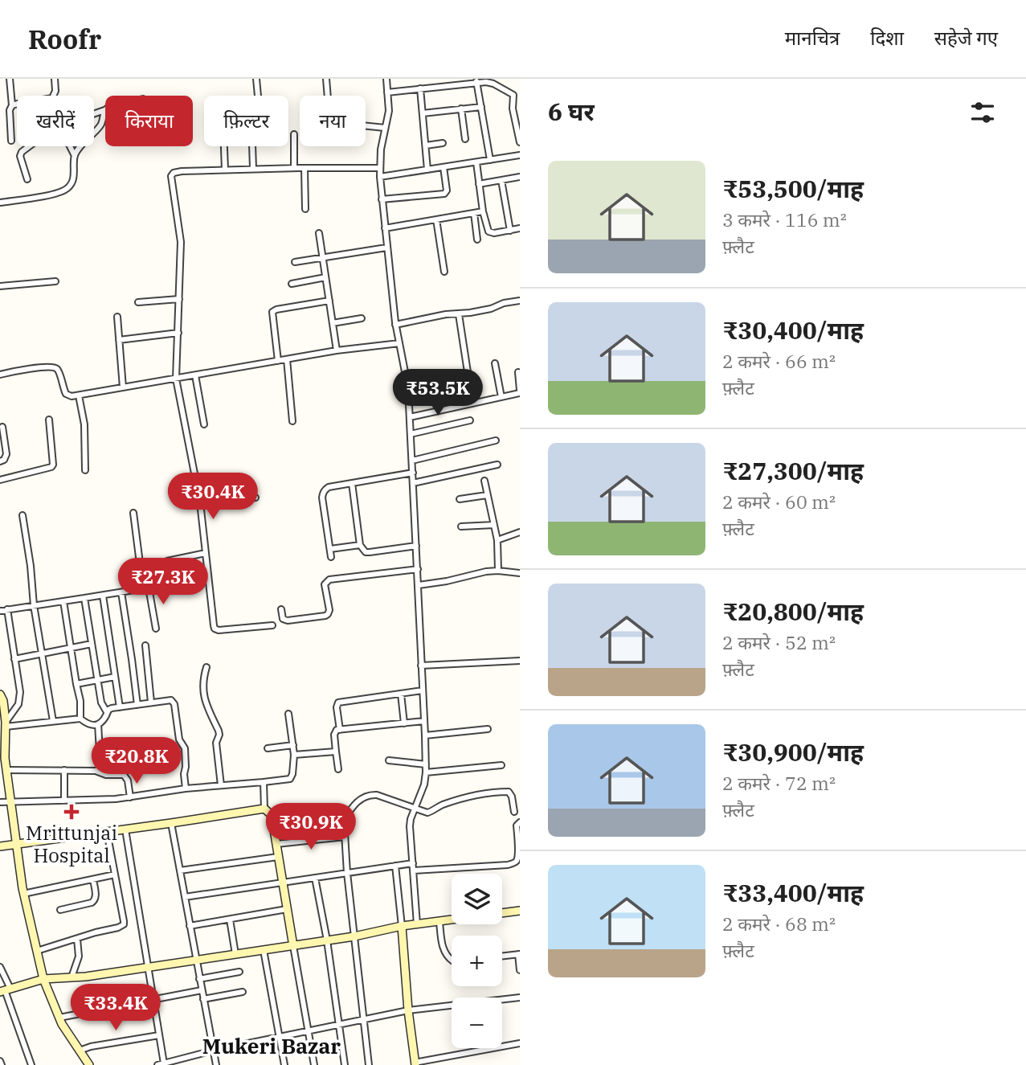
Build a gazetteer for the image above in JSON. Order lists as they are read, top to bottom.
{
  "districts": ["Mukeri Bazar"],
  "places": {
    "health": ["Mrittunjai Hospital"]
  },
  "page": {
    "header": "Roofr",
    "nav": ["मानचित्र", "दिशा", "सहेजे गए"],
    "heading": "6 घर",
    "chip": [
      "खरीदें",
      "किराया",
      "फ़िल्टर",
      "नया"
    ],
    "list": [
      {
        "name": "₹53,500/माह",
        "note": "3 कमरे · 116 m² · फ़्लैट"
      },
      {
        "name": "₹30,400/माह",
        "note": "2 कमरे · 66 m² · फ़्लैट"
      },
      {
        "name": "₹27,300/माह",
        "note": "2 कमरे · 60 m² · फ़्लैट"
      },
      {
        "name": "₹20,800/माह",
        "note": "2 कमरे · 52 m² · फ़्लैट"
      },
      {
        "name": "₹30,900/माह",
        "note": "2 कमरे · 72 m² · फ़्लैट"
      },
      {
        "name": "₹33,400/माह",
        "note": "2 कमरे · 68 m² · फ़्लैट"
      }
    ],
    "price": [
      "₹53.5K",
      "₹30.4K",
      "₹27.3K",
      "₹20.8K",
      "₹30.9K",
      "₹33.4K"
    ],
    "map_buttons": ["+", "−"]
  }
}
